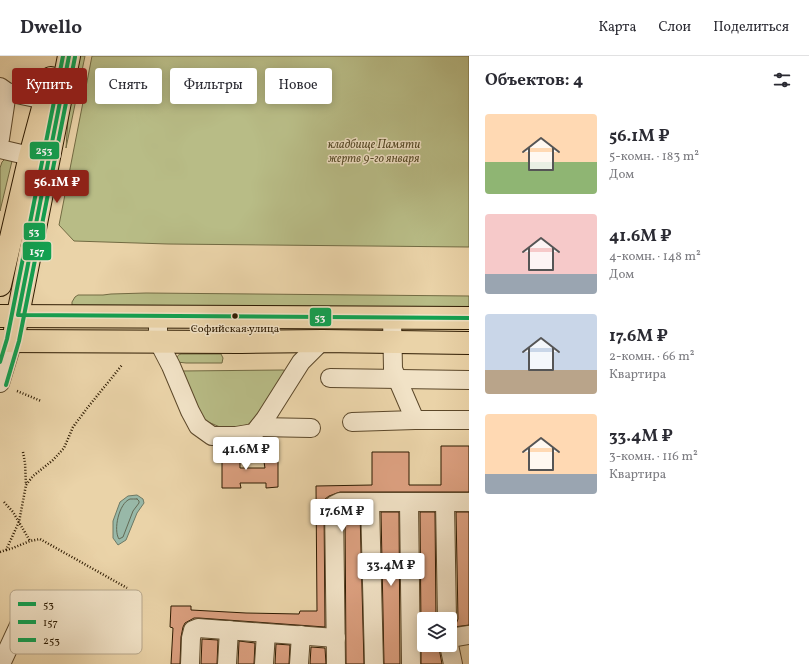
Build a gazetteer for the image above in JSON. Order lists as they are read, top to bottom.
{
  "parks": ["кладбище Памяти жертв 9-го января"],
  "places": ["Софийская улица"],
  "lines": ["transit line 53", "transit line 253", "transit line 157"],
  "legend": ["53", "157", "253"],
  "page": {
    "header": "Dwello",
    "nav": ["Карта", "Слои", "Поделиться"],
    "heading": "Объектов: 4",
    "chip": [
      "Купить",
      "Снять",
      "Фильтры",
      "Новое"
    ],
    "list": [
      {
        "name": "56.1M ₽",
        "note": "5-комн. · 183 m² · Дом"
      },
      {
        "name": "41.6M ₽",
        "note": "4-комн. · 148 m² · Дом"
      },
      {
        "name": "17.6M ₽",
        "note": "2-комн. · 66 m² · Квартира"
      },
      {
        "name": "33.4M ₽",
        "note": "3-комн. · 116 m² · Квартира"
      }
    ],
    "price": [
      "56.1M ₽",
      "41.6M ₽",
      "17.6M ₽",
      "33.4M ₽"
    ]
  }
}
